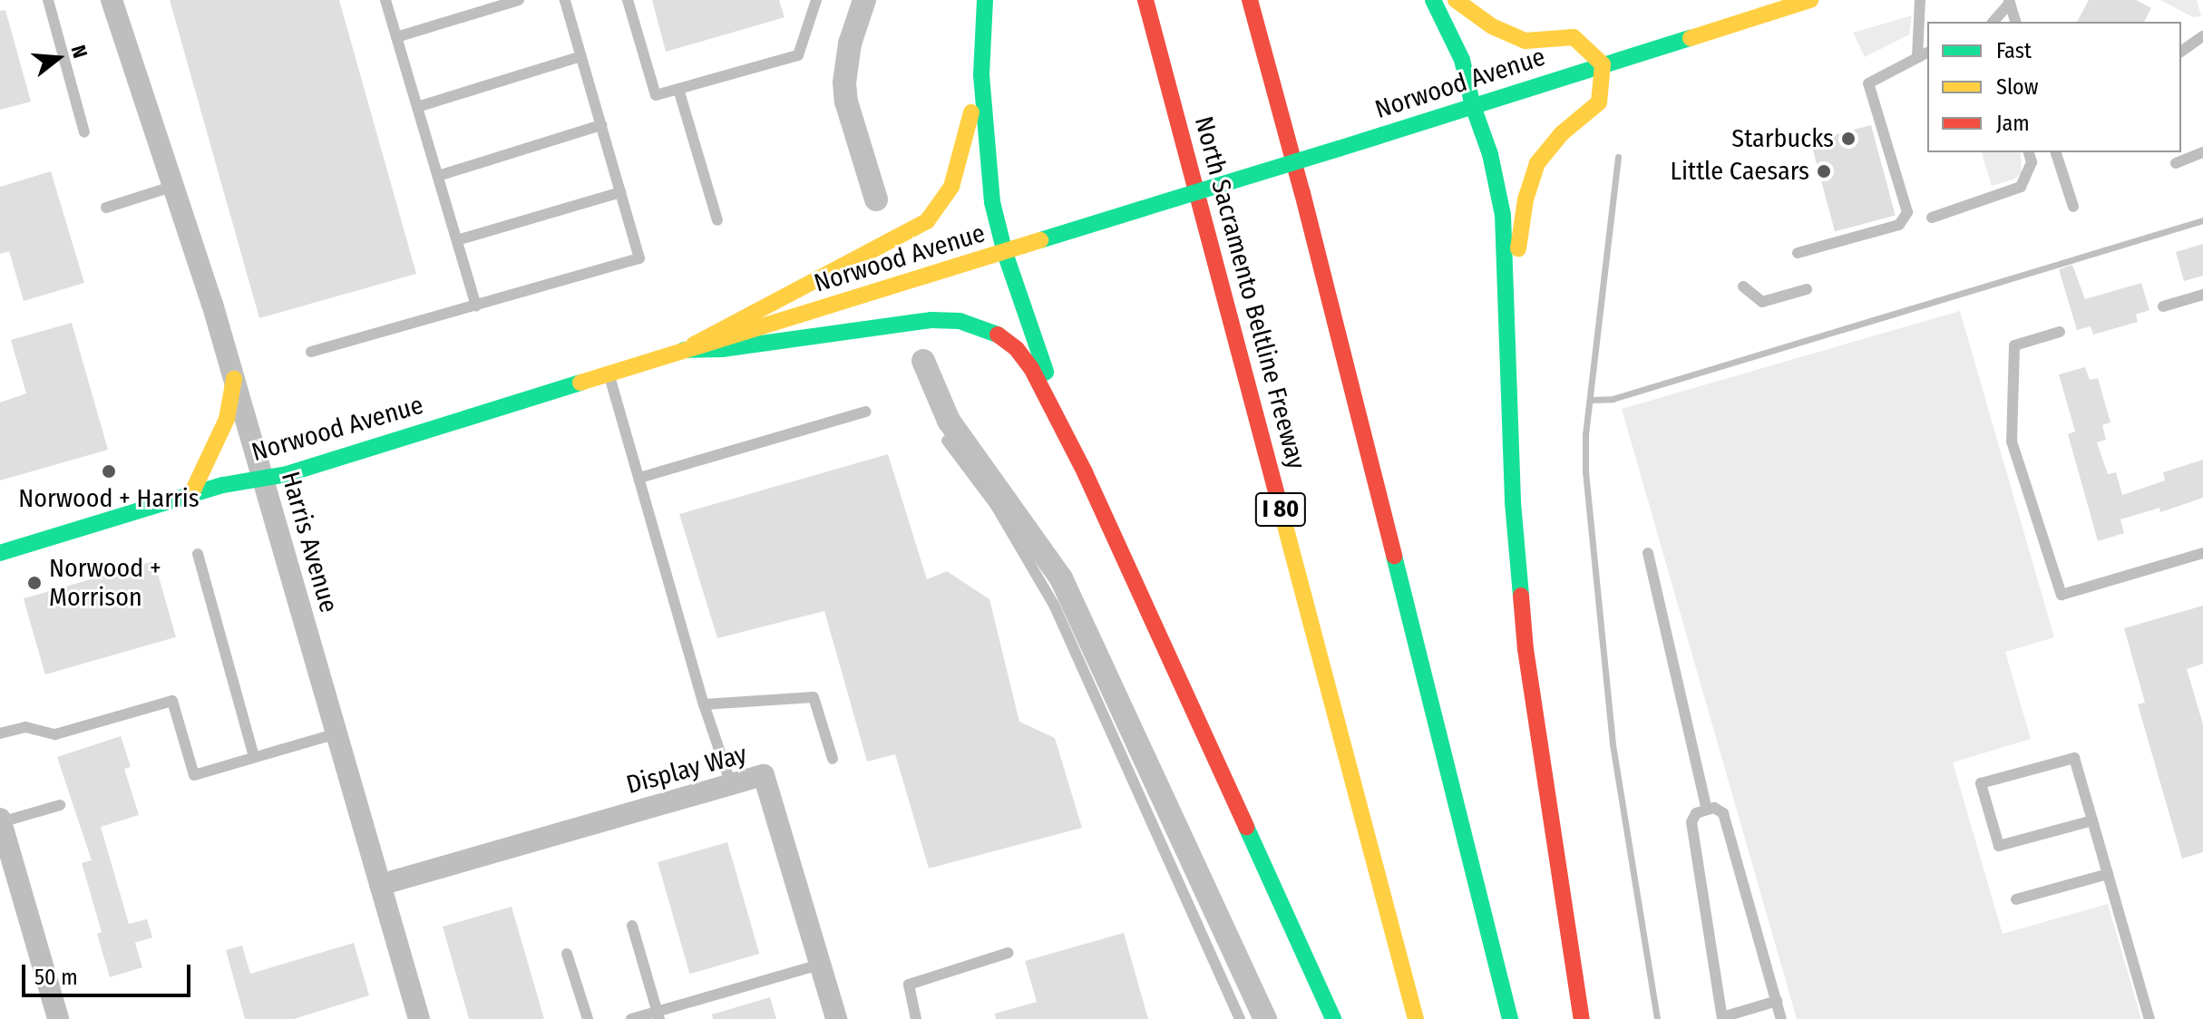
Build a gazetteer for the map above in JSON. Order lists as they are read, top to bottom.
{
  "streets": {
    "main road": ["Norwood Avenue", "North Sacramento Beltline Freeway", "I 80"],
    "street": ["Harris Avenue", "Display Way"]
  },
  "crossings": [
    ["Norwood Avenue", "Harris Avenue"],
    ["Harris Avenue", "Display Way"]
  ],
  "places": [
    "Starbucks",
    "Little Caesars",
    "Norwood + Harris",
    "Norwood + Morrison"
  ],
  "legend": ["Fast", "Slow", "Jam"],
  "scale_bar": "50 m",
  "north": "right"
}
